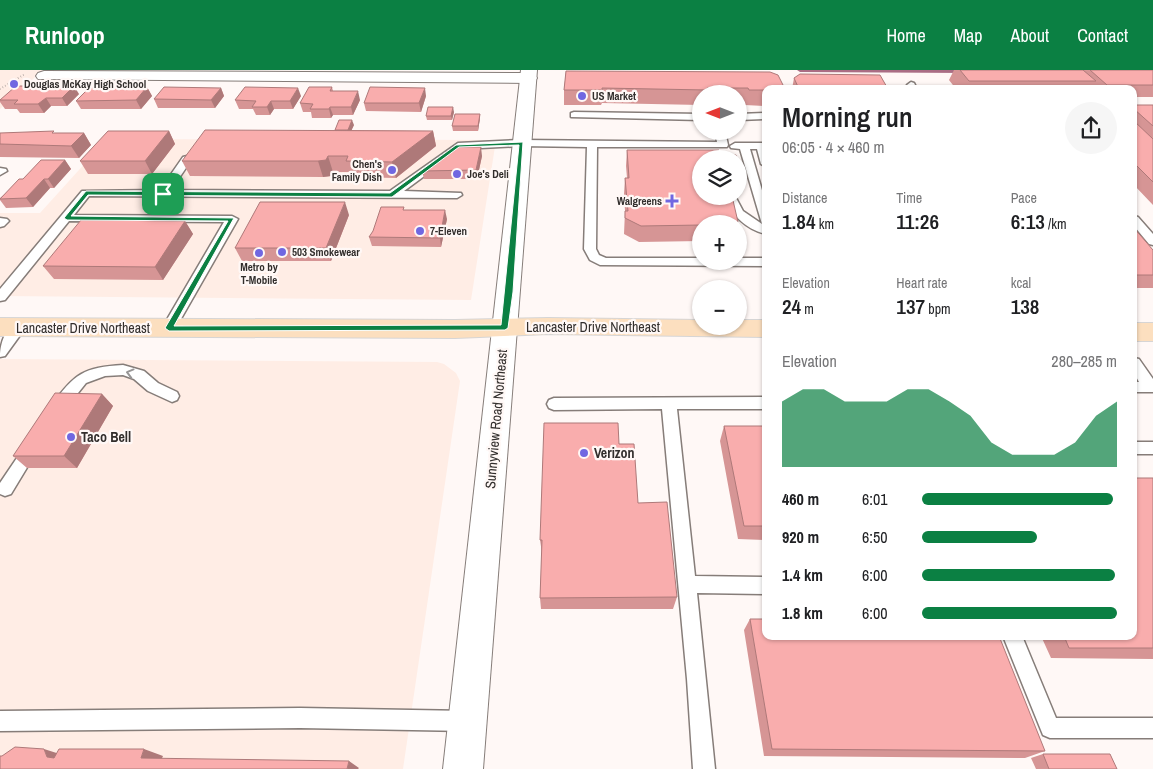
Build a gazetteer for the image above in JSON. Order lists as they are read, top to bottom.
{
  "streets": {
    "main road": ["Lancaster Drive Northeast", "Sunnyview Road Northeast"]
  },
  "crossings": [
    ["Lancaster Drive Northeast", "Sunnyview Road Northeast"]
  ],
  "places": {
    "other": [
      "Douglas McKay High School",
      "US Market",
      "Chen's Family Dish",
      "Joe's Deli",
      "7-Eleven",
      "503 Smokewear",
      "Metro by T-Mobile",
      "Taco Bell",
      "Verizon"
    ],
    "health": ["Walgreens"]
  },
  "north": "left",
  "page": {
    "header": "Runloop",
    "nav": [
      "Home",
      "Map",
      "About",
      "Contact"
    ],
    "map_buttons": ["+", "−"],
    "heading": ["Morning run", "06:05 · 4 × 460 m"],
    "stats": [
      ["Distance", "1.84 km"],
      ["Time", "11:26"],
      ["Pace", "6:13 /km"],
      ["Elevation", "24 m"],
      ["Heart rate", "137 bpm"],
      ["kcal", "138"]
    ],
    "chart": ["Elevation", "280–285 m"],
    "list": [
      {
        "name": "460 m",
        "note": "6:01"
      },
      {
        "name": "920 m",
        "note": "6:50"
      },
      {
        "name": "1.4 km",
        "note": "6:00"
      },
      {
        "name": "1.8 km",
        "note": "6:00"
      }
    ]
  }
}
